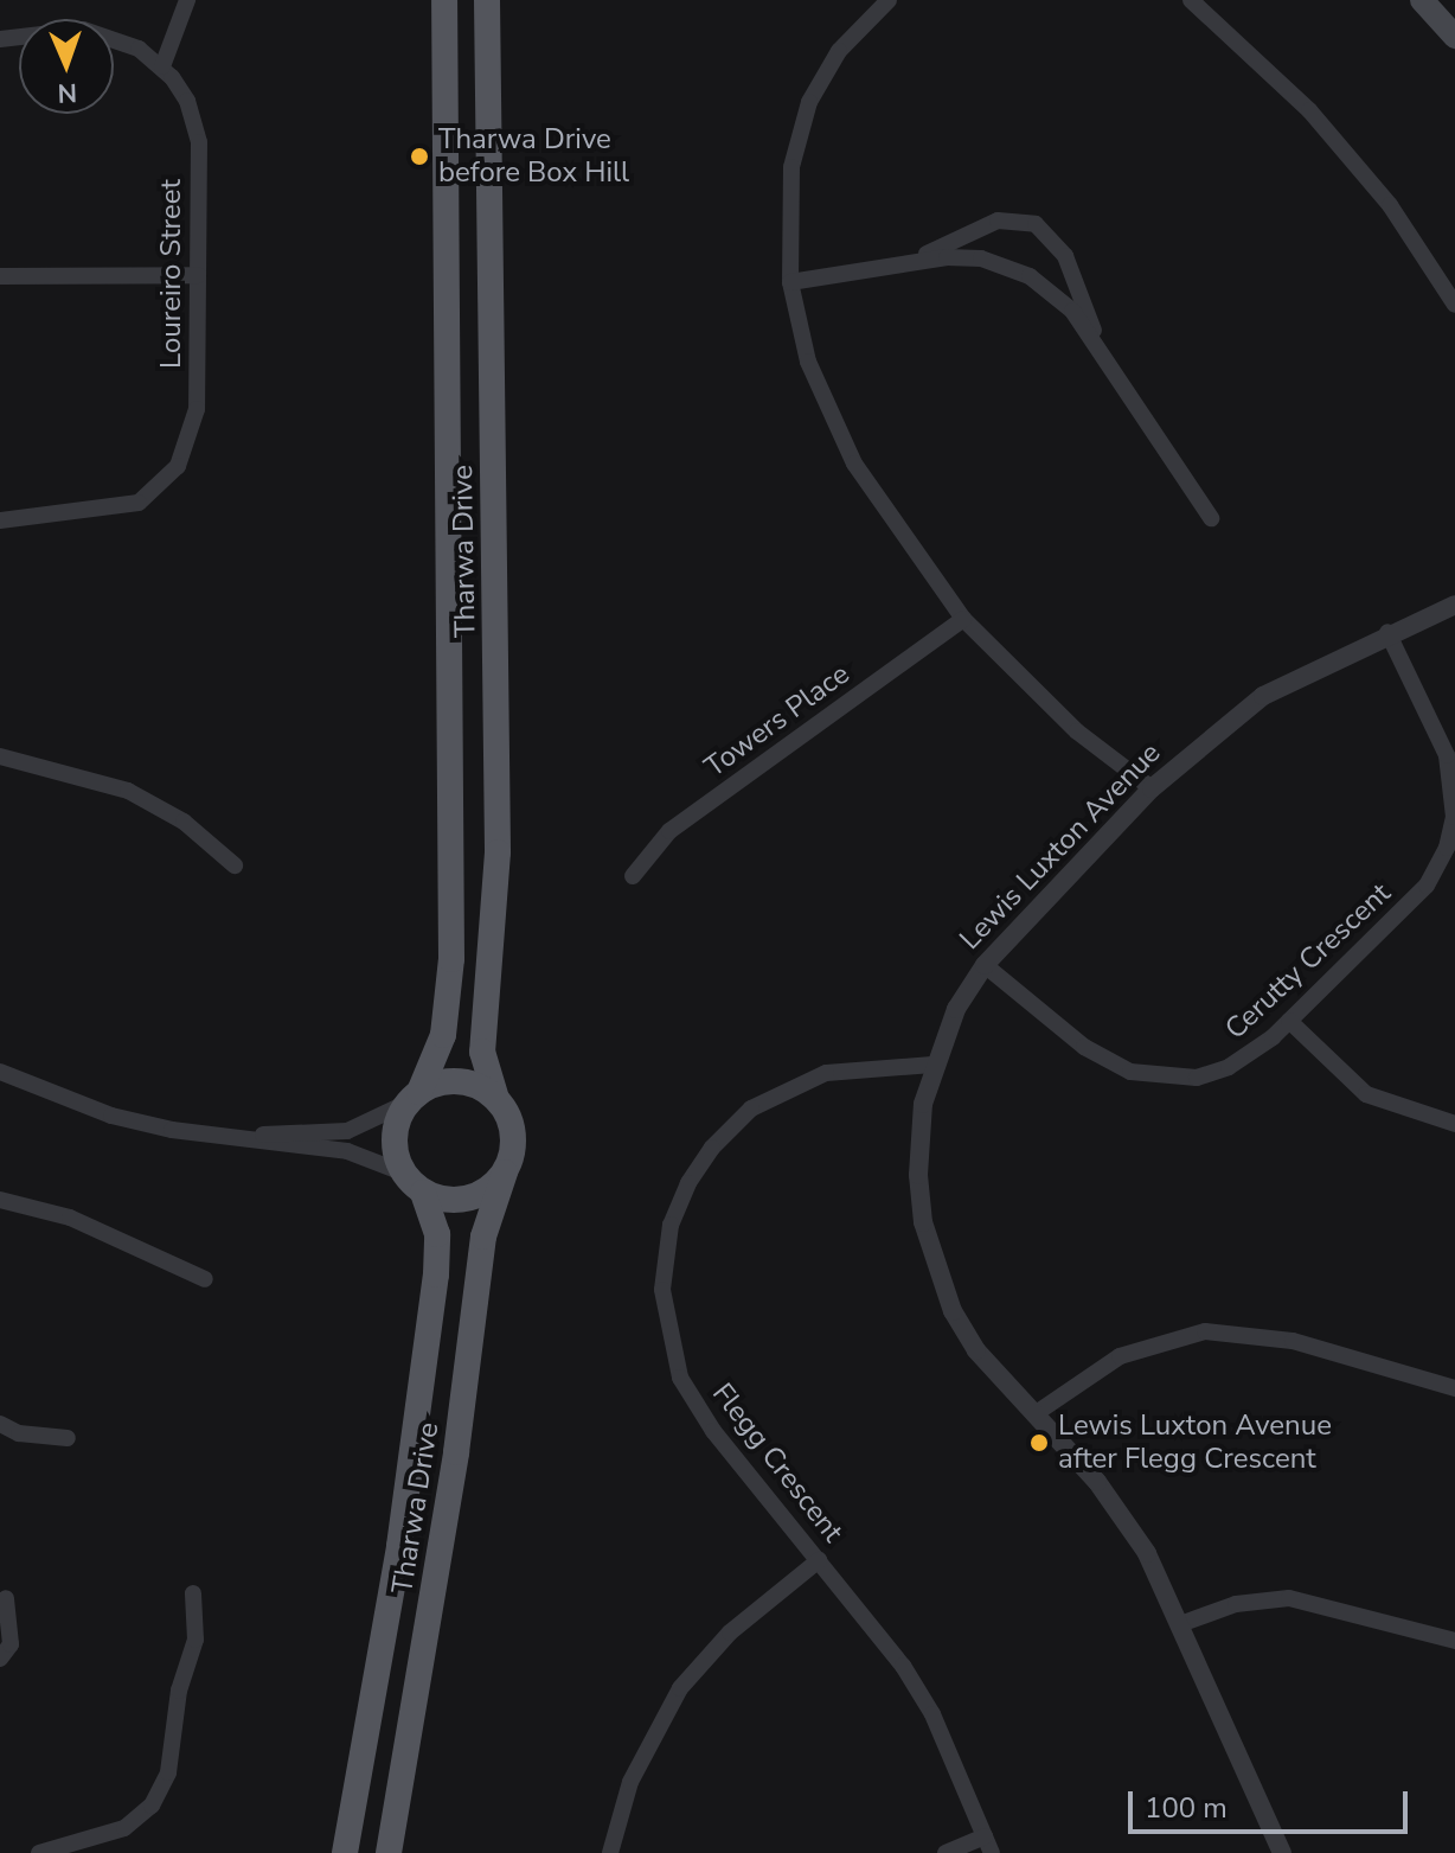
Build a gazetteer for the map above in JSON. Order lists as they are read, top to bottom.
{
  "streets": {
    "main road": ["Tharwa Drive"],
    "street": [
      "Loureiro Street",
      "Towers Place",
      "Lewis Luxton Avenue",
      "Cerutty Crescent",
      "Flegg Crescent"
    ]
  },
  "crossings": [
    ["Lewis Luxton Avenue", "Cerutty Crescent"],
    ["Lewis Luxton Avenue", "Flegg Crescent"]
  ],
  "places": ["Tharwa Drive before Box Hill", "Lewis Luxton Avenue after Flegg Crescent"],
  "scale_bar": "100 m",
  "north": "bottom"
}
